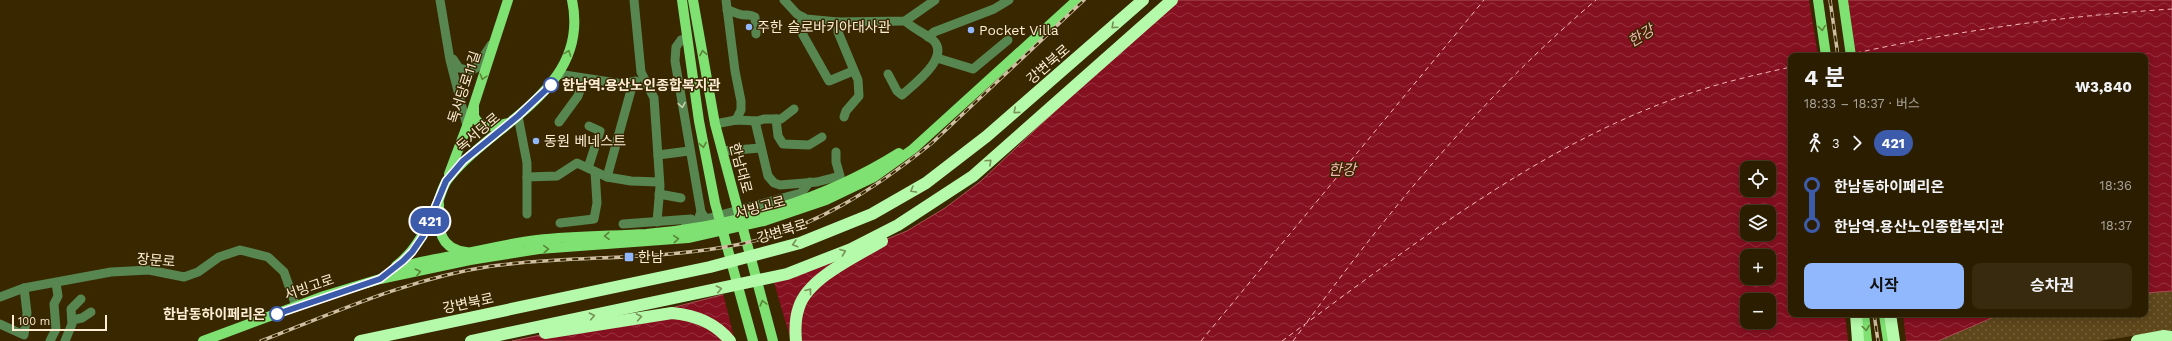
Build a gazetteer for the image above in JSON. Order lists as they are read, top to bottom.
{
  "streets": {
    "highway": ["강변북로"],
    "main road": [
      "독서당로11길",
      "독서당로",
      "한남대로",
      "서빙고로"
    ],
    "street": ["장문로"]
  },
  "crossings": [
    ["독서당로11길", "독서당로"],
    ["독서당로", "서빙고로"],
    ["서빙고로", "장문로"]
  ],
  "water": ["한강"],
  "places": {
    "other": [
      "주한 슬로바키아대사관",
      "Pocket Villa",
      "한남역.용산노인종합복지관",
      "동원 베네스트",
      "한남동하이페리온"
    ],
    "transit": ["한남"]
  },
  "lines": ["bus line 421"],
  "scale_bar": "100 m",
  "page": {
    "on_map": "421",
    "heading": ["4 분", "18:33 – 18:37 · 버스", "₩3,840"],
    "legs": ["3", "421"],
    "map_buttons": ["+", "−"],
    "list": [
      {
        "name": "한남동하이페리온",
        "value": "18:36"
      },
      {
        "name": "한남역.용산노인종합복지관",
        "value": "18:37"
      }
    ],
    "buttons": ["시작", "승차권"],
    "scale": "100 m"
  }
}
